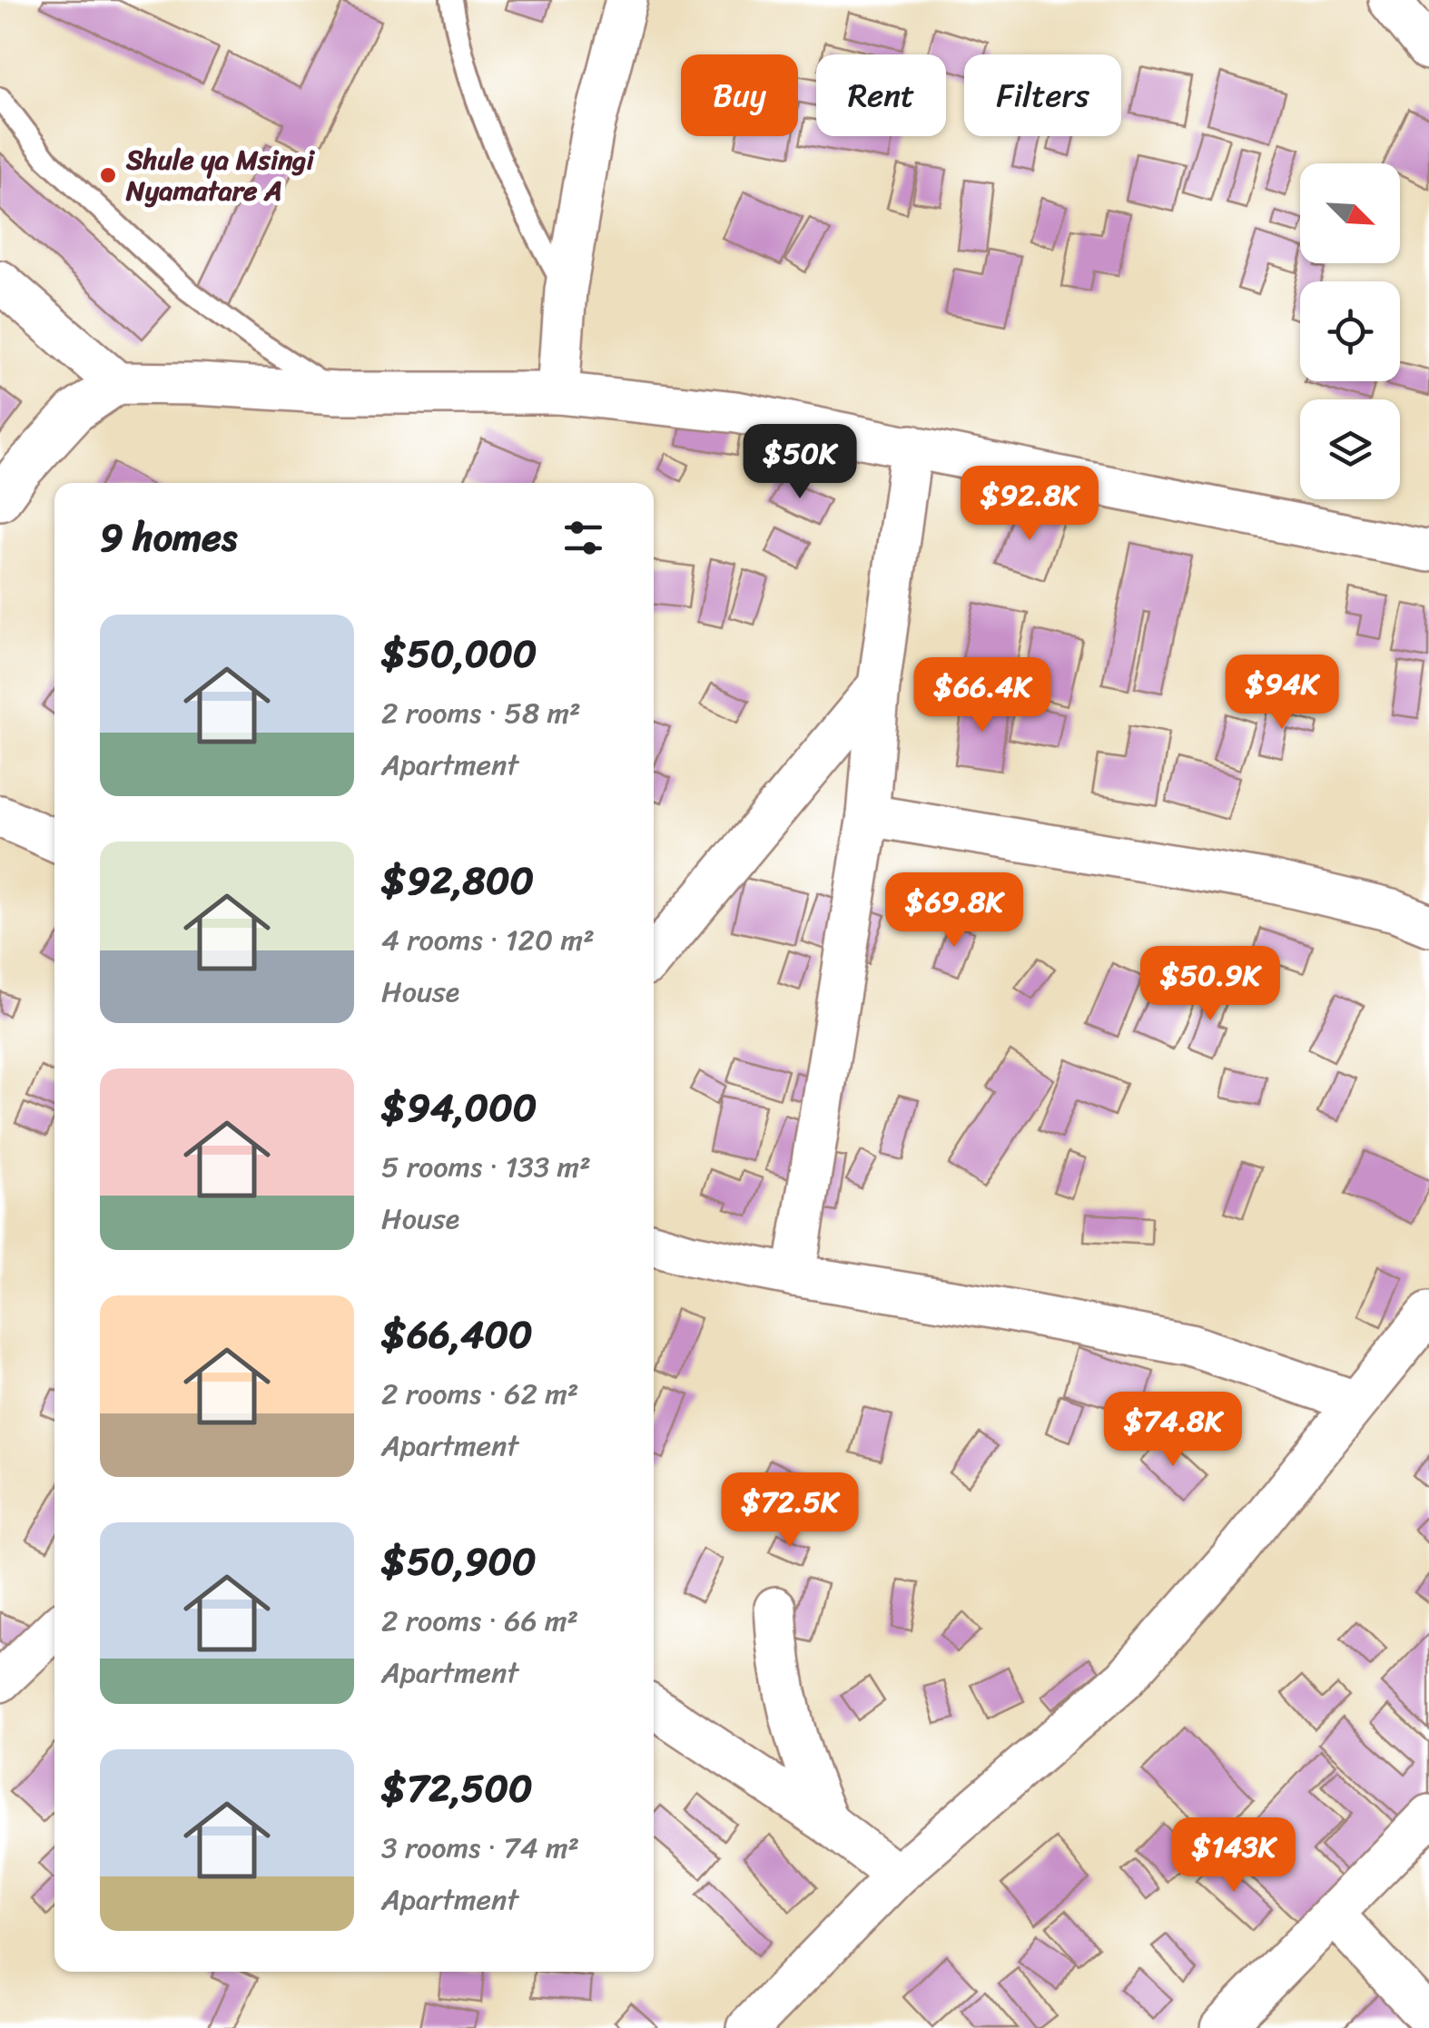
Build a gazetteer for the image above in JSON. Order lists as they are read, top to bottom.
{
  "places": ["Shule ya Msingi Nyamatare A"],
  "north": "bottom right",
  "page": {
    "chip": ["Buy", "Rent", "Filters"],
    "price": [
      "$50K",
      "$92.8K",
      "$94K",
      "$66.4K",
      "$69.8K",
      "$50.9K",
      "$74.8K",
      "$72.5K",
      "$143K"
    ],
    "heading": "9 homes",
    "list": [
      {
        "name": "$50,000",
        "note": "2 rooms · 58 m² · Apartment"
      },
      {
        "name": "$92,800",
        "note": "4 rooms · 120 m² · House"
      },
      {
        "name": "$94,000",
        "note": "5 rooms · 133 m² · House"
      },
      {
        "name": "$66,400",
        "note": "2 rooms · 62 m² · Apartment"
      },
      {
        "name": "$50,900",
        "note": "2 rooms · 66 m² · Apartment"
      },
      {
        "name": "$72,500",
        "note": "3 rooms · 74 m² · Apartment"
      }
    ]
  }
}
